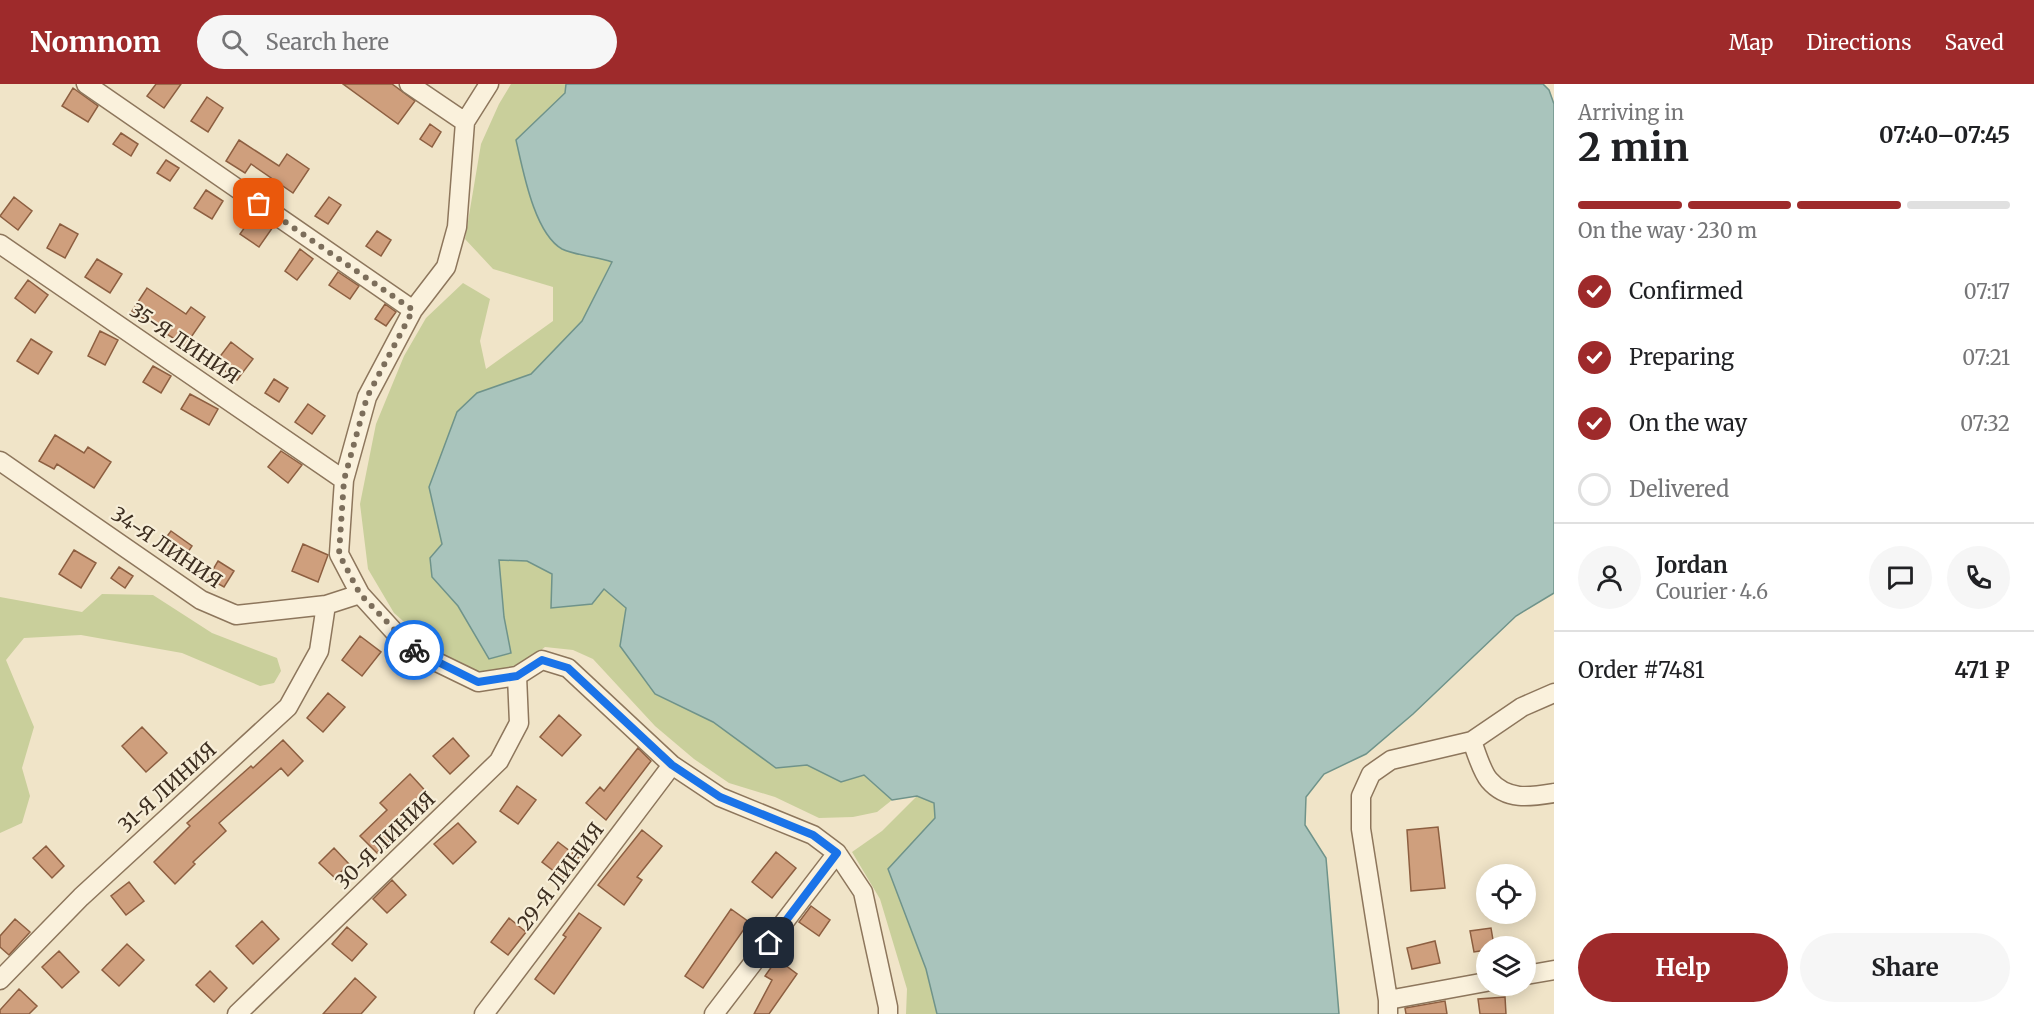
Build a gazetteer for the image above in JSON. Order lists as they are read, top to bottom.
{
  "streets": {
    "street": [
      "35-Я ЛИНИЯ",
      "34-Я ЛИНИЯ",
      "31-Я ЛИНИЯ",
      "30-Я ЛИНИЯ",
      "29-Я ЛИНИЯ"
    ]
  },
  "crossings": [
    ["34-Я ЛИНИЯ", "31-Я ЛИНИЯ"]
  ],
  "page": {
    "header": "Nomnom",
    "search": "Search here",
    "nav": ["Map", "Directions", "Saved"],
    "heading": ["2 min", "Arriving in", "07:40–07:45"],
    "panel": [
      "Jordan",
      "Courier · 4.6",
      "Order #7481",
      "471 ₽"
    ],
    "bar": "On the way · 230 m",
    "list": [
      ["Confirmed", "07:17"],
      ["Preparing", "07:21"],
      ["On the way", "07:32"],
      "Delivered"
    ],
    "buttons": ["Help", "Share"]
  }
}
